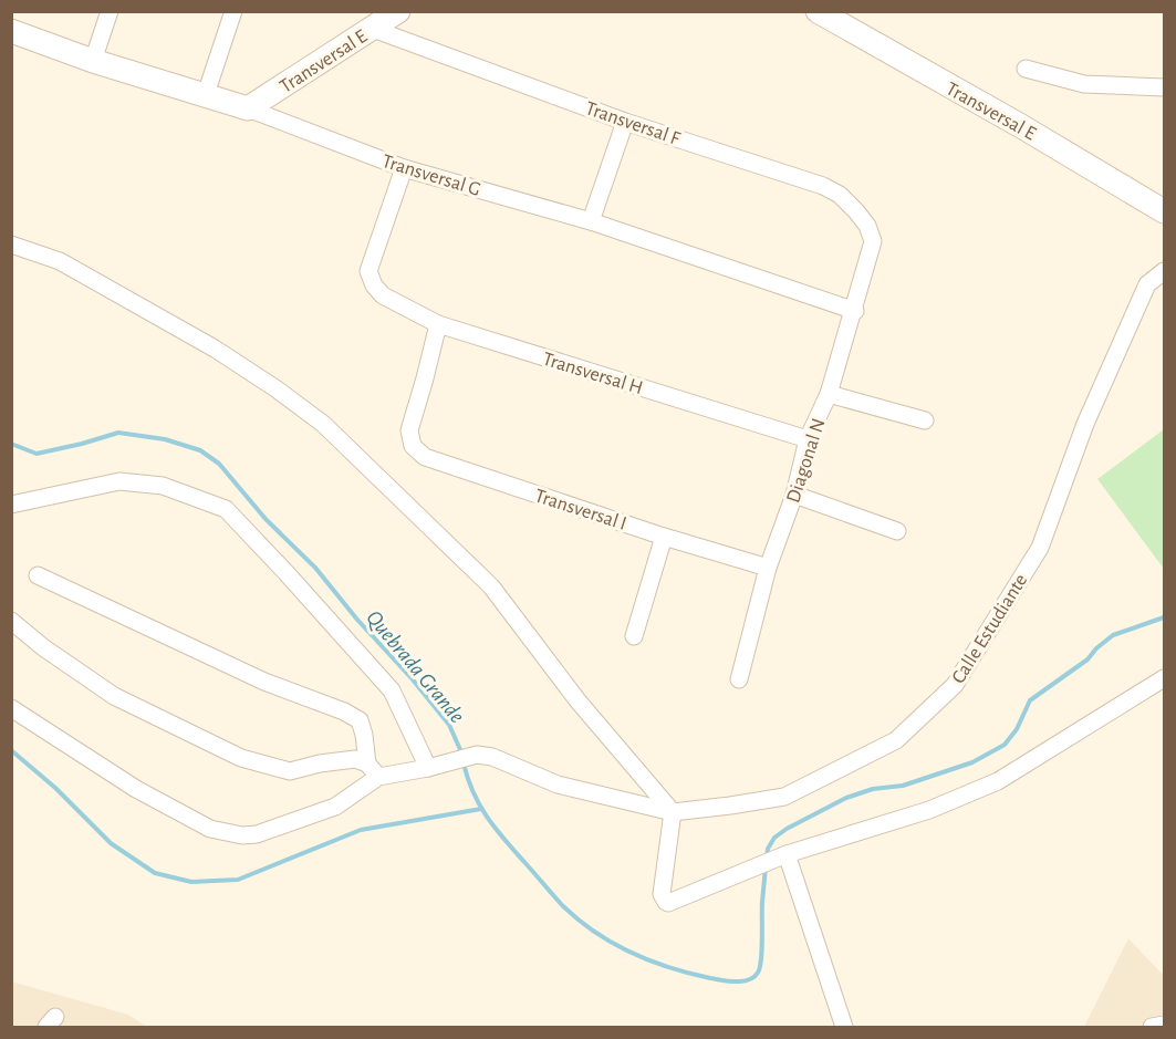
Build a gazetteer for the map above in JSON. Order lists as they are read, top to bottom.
{
  "streets": {
    "street": [
      "Transversal E",
      "Transversal F",
      "Transversal G",
      "Transversal H",
      "Diagonal N",
      "Transversal I",
      "Calle Estudiante"
    ]
  },
  "crossings": [
    ["Transversal E", "Transversal F"],
    ["Transversal E", "Transversal G"],
    ["Transversal F", "Diagonal N"],
    ["Transversal G", "Transversal H"],
    ["Transversal G", "Diagonal N"],
    ["Transversal H", "Diagonal N"],
    ["Transversal H", "Transversal I"],
    ["Diagonal N", "Transversal I"]
  ],
  "water": ["Quebrada Grande"]
}
